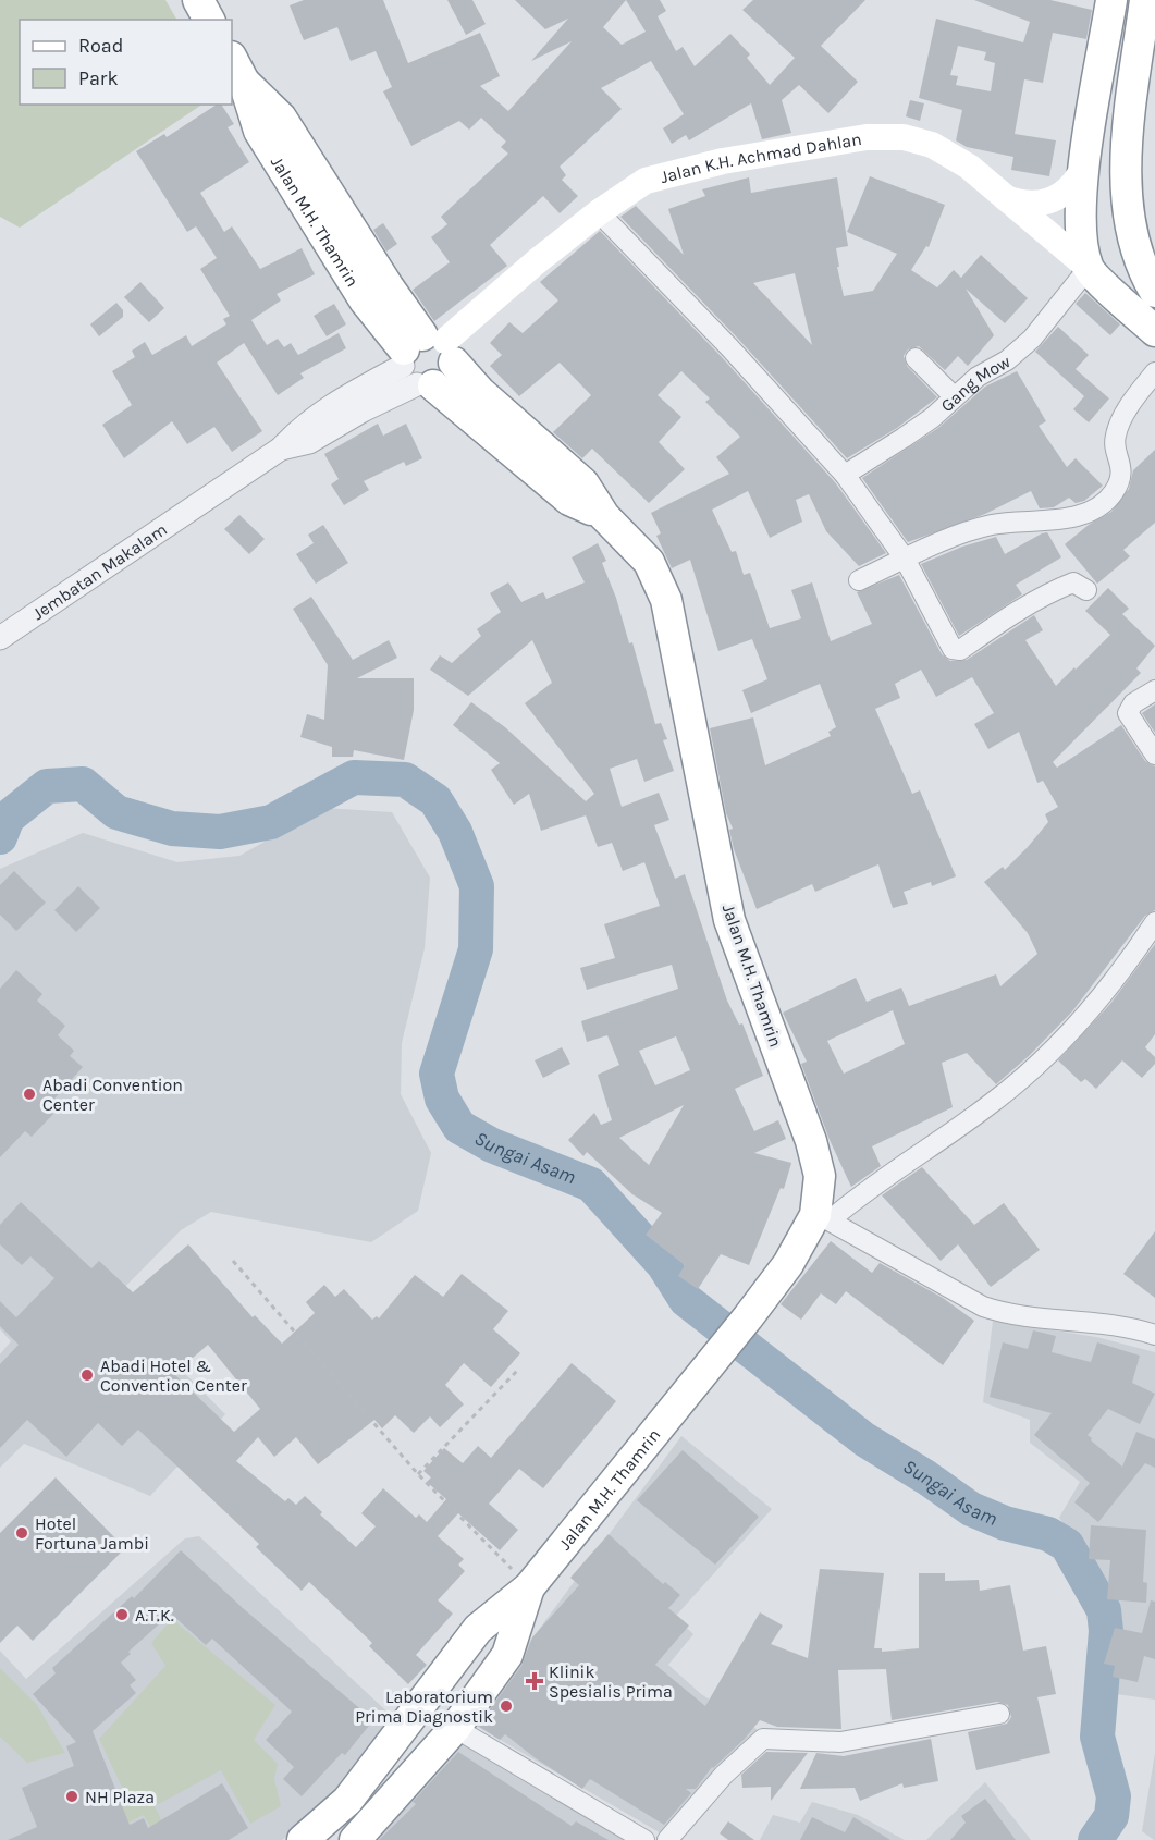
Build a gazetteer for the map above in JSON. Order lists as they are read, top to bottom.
{
  "streets": {
    "highway": ["Jalan M.H. Thamrin"],
    "main road": ["Jalan K.H. Achmad Dahlan"],
    "street": ["Gang Mow", "Jembatan Makalam"]
  },
  "crossings": [
    ["Jalan K.H. Achmad Dahlan", "Jalan M.H. Thamrin"],
    ["Jalan K.H. Achmad Dahlan", "Gang Mow"],
    ["Jalan K.H. Achmad Dahlan", "Jembatan Makalam"],
    ["Jalan M.H. Thamrin", "Jembatan Makalam"]
  ],
  "water": ["Sungai Asam"],
  "places": {
    "other": [
      "Abadi Convention Center",
      "Abadi Hotel & Convention Center",
      "Hotel Fortuna Jambi",
      "A.T.K.",
      "Laboratorium Prima Diagnostik",
      "NH Plaza"
    ],
    "health": ["Klinik Spesialis Prima"]
  },
  "legend": ["Road", "Park"]
}
